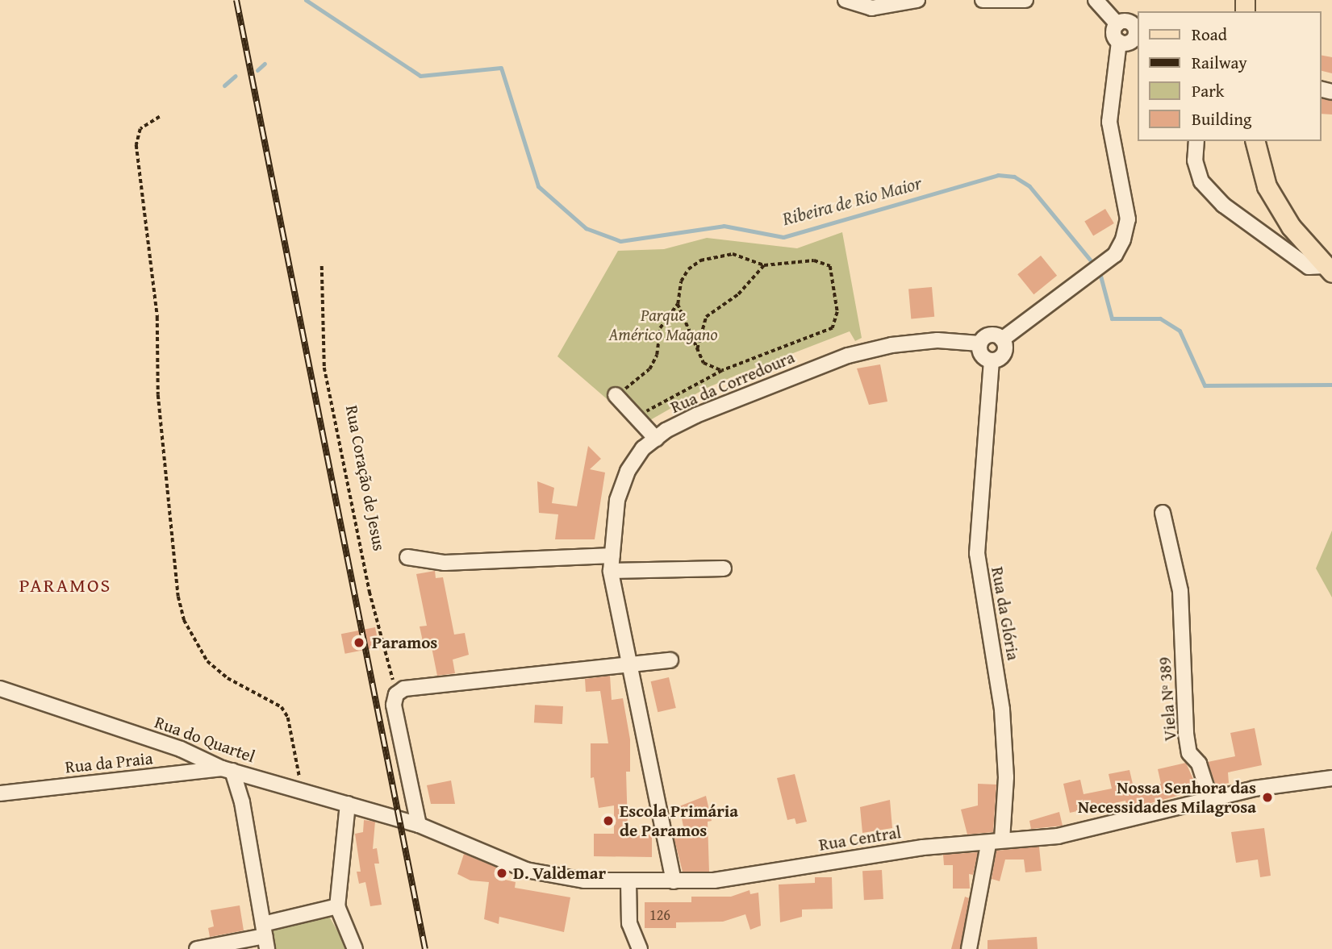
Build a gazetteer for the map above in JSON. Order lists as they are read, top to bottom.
{
  "streets": {
    "street": [
      "Rua da Corredoura",
      "Rua da Glória",
      "Viela Nº 389",
      "Rua do Quartel",
      "Rua da Praia",
      "Rua Central"
    ],
    "path": ["Rua Coração de Jesus"]
  },
  "crossings": [
    ["Rua da Corredoura", "Rua da Glória"],
    ["Rua da Corredoura", "Rua Central"],
    ["Rua da Glória", "Rua Central"],
    ["Viela Nº 389", "Rua Central"],
    ["Rua do Quartel", "Rua da Praia"],
    ["Rua do Quartel", "Rua Central"]
  ],
  "districts": ["PARAMOS"],
  "water": ["Ribeira de Rio Maior"],
  "parks": ["Parque Américo Magano"],
  "places": [
    "Paramos",
    "Nossa Senhora das Necessidades Milagrosa",
    "Escola Primária de Paramos",
    "D. Valdemar"
  ],
  "house_numbers": ["126"],
  "legend": [
    "Road",
    "Railway",
    "Park",
    "Building"
  ]
}
